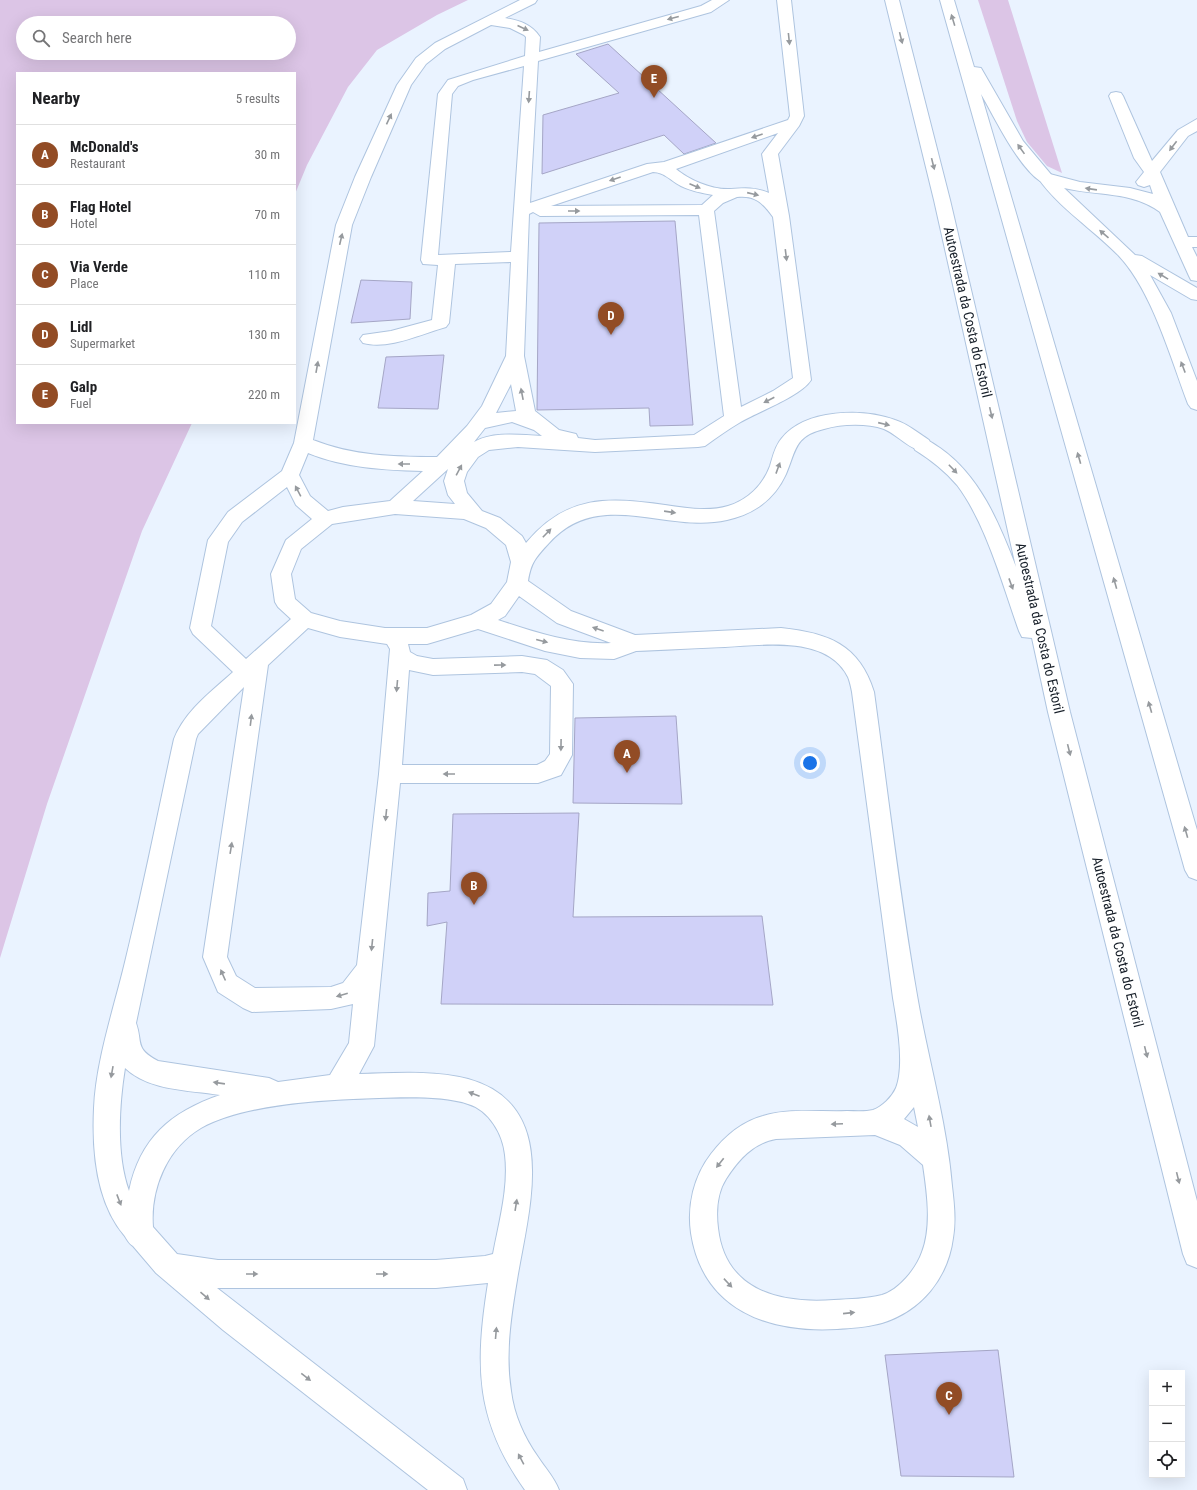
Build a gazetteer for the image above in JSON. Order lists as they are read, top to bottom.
{
  "streets": {
    "main road": ["Autoestrada da Costa do Estoril"]
  },
  "page": {
    "search": "Search here",
    "pins": [
      "E",
      "D",
      "A",
      "B",
      "C"
    ],
    "heading": ["Nearby", "5 results"],
    "list": [
      {
        "mark": "A",
        "name": "McDonald's",
        "note": "Restaurant",
        "value": "30 m"
      },
      {
        "mark": "B",
        "name": "Flag Hotel",
        "note": "Hotel",
        "value": "70 m"
      },
      {
        "mark": "C",
        "name": "Via Verde",
        "note": "Place",
        "value": "110 m"
      },
      {
        "mark": "D",
        "name": "Lidl",
        "note": "Supermarket",
        "value": "130 m"
      },
      {
        "mark": "E",
        "name": "Galp",
        "note": "Fuel",
        "value": "220 m"
      }
    ],
    "map_buttons": ["+", "−"]
  }
}
